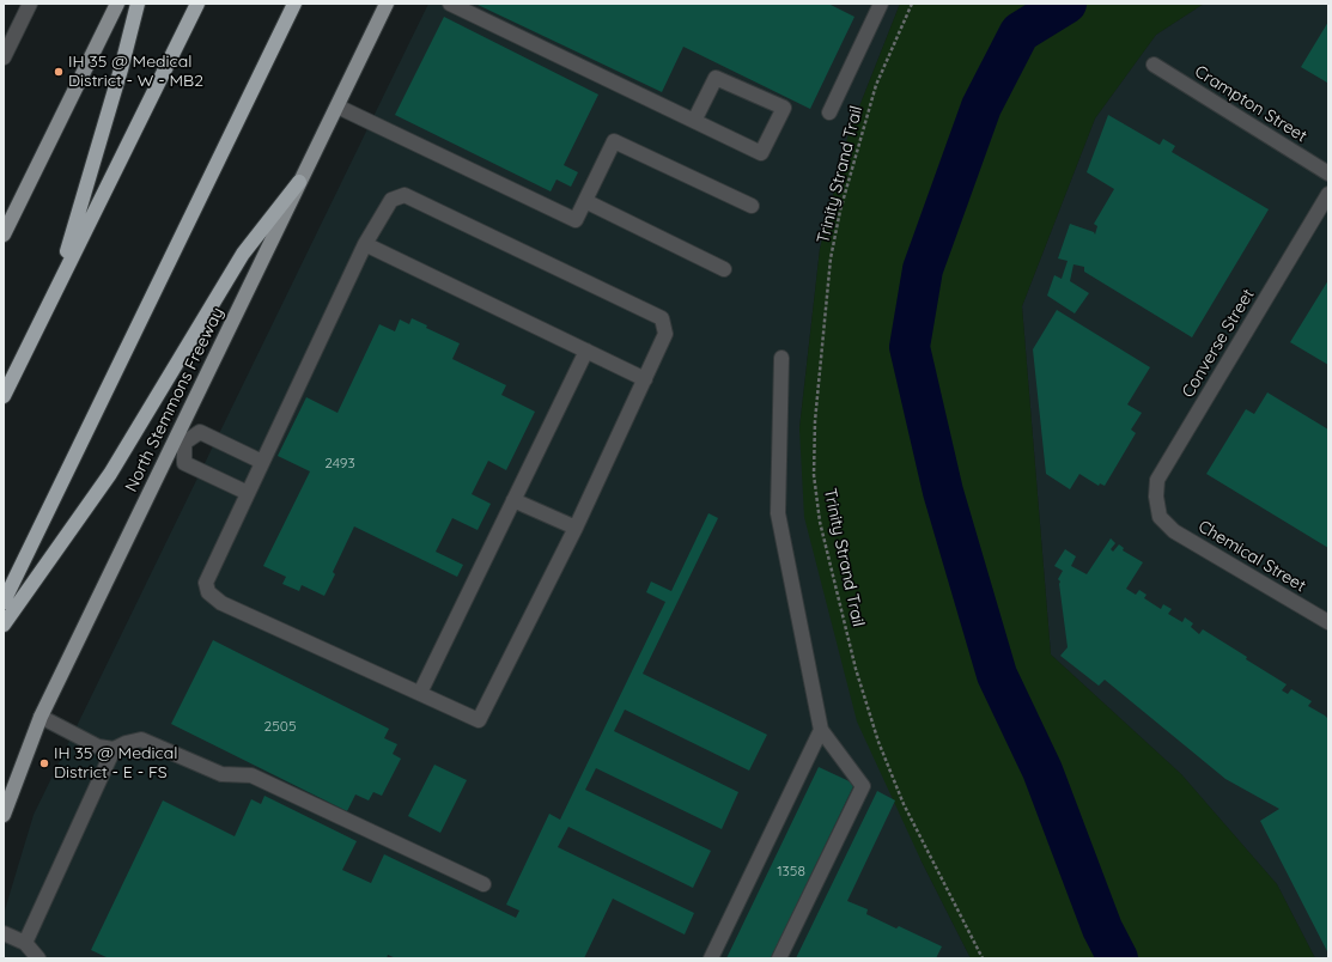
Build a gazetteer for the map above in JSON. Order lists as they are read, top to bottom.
{
  "streets": {
    "main road": ["North Stemmons Freeway"],
    "street": ["Crampton Street", "Converse Street", "Chemical Street"],
    "path": ["Trinity Strand Trail"]
  },
  "crossings": [
    ["Converse Street", "Chemical Street"]
  ],
  "places": ["IH 35 @ Medical District - W - MB2", "IH 35 @ Medical District - E - FS"],
  "house_numbers": ["2493", "2505", "1358"]
}
